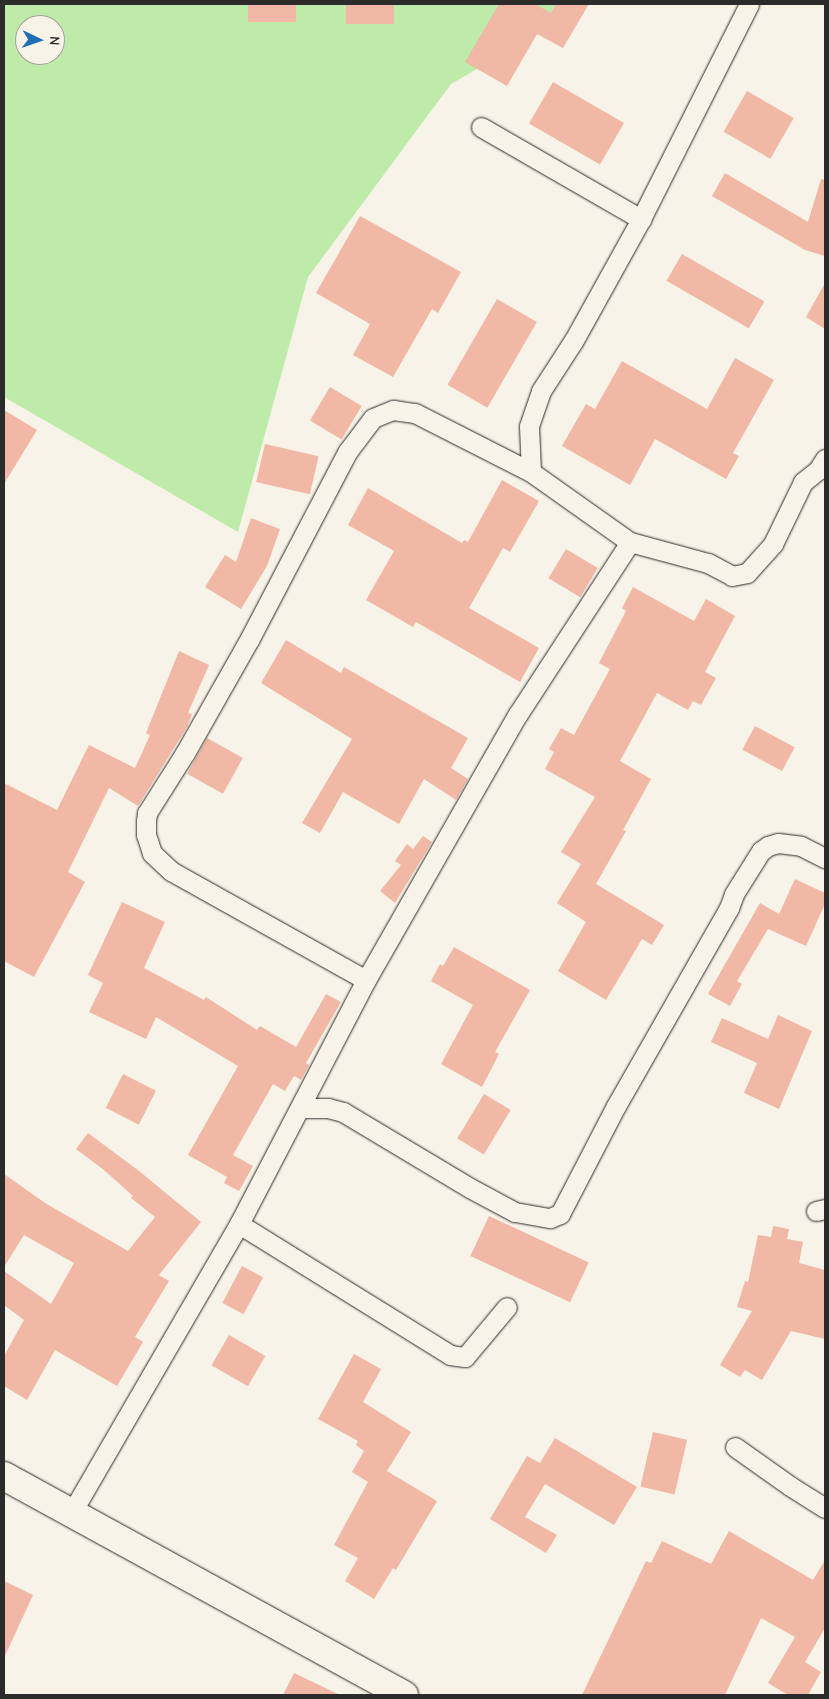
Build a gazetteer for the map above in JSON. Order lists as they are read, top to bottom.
{
  "north": "right"
}
